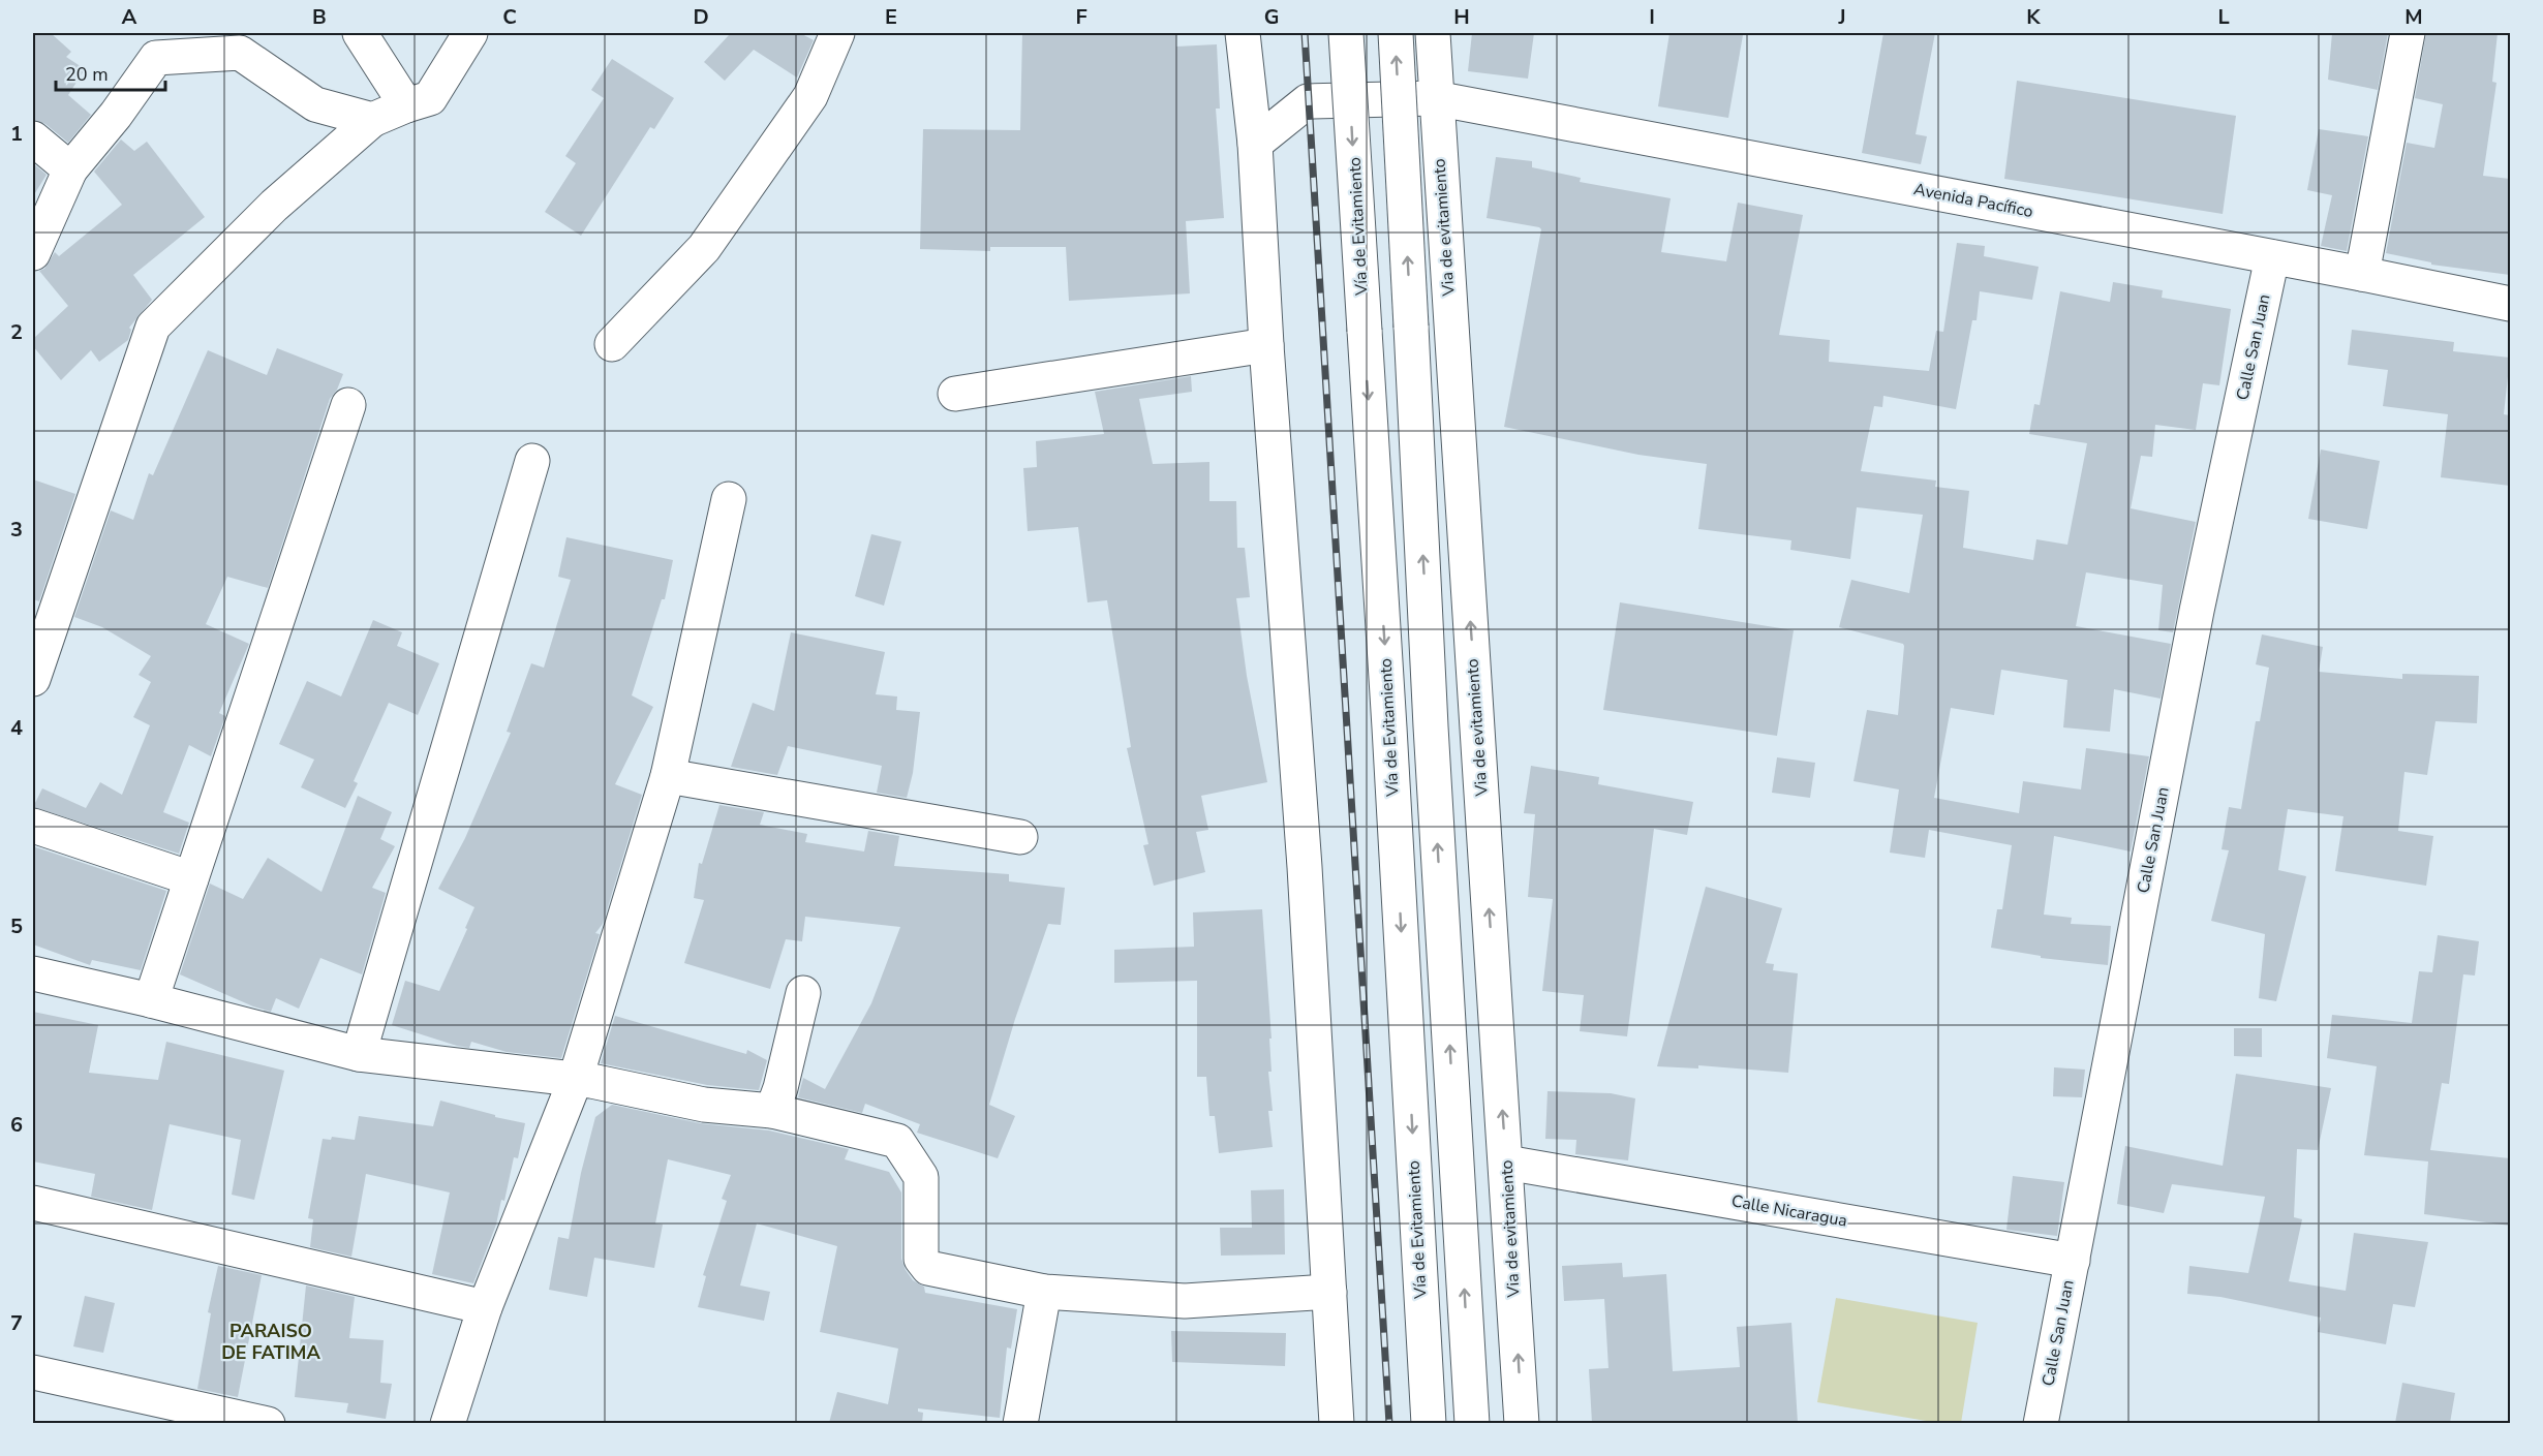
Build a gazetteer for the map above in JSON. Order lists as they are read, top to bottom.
{
  "streets": {
    "main road": [
      "Avenida Pacífico",
      "Vía de Evitamiento",
      "Via de evitamiento",
      "Calle San Juan",
      "Calle Nicaragua"
    ]
  },
  "crossings": [
    ["Avenida Pacífico", "Via de evitamiento"],
    ["Avenida Pacífico", "Calle San Juan"],
    ["Via de evitamiento", "Calle Nicaragua"],
    ["Calle San Juan", "Calle Nicaragua"]
  ],
  "districts": ["PARAISO DE FATIMA"],
  "scale_bar": "20 m",
  "grid": {
    "columns": [
      "A",
      "B",
      "C",
      "D",
      "E",
      "F",
      "G",
      "H",
      "I",
      "J",
      "K",
      "L",
      "M"
    ],
    "rows": [
      "1",
      "2",
      "3",
      "4",
      "5",
      "6",
      "7"
    ]
  }
}
